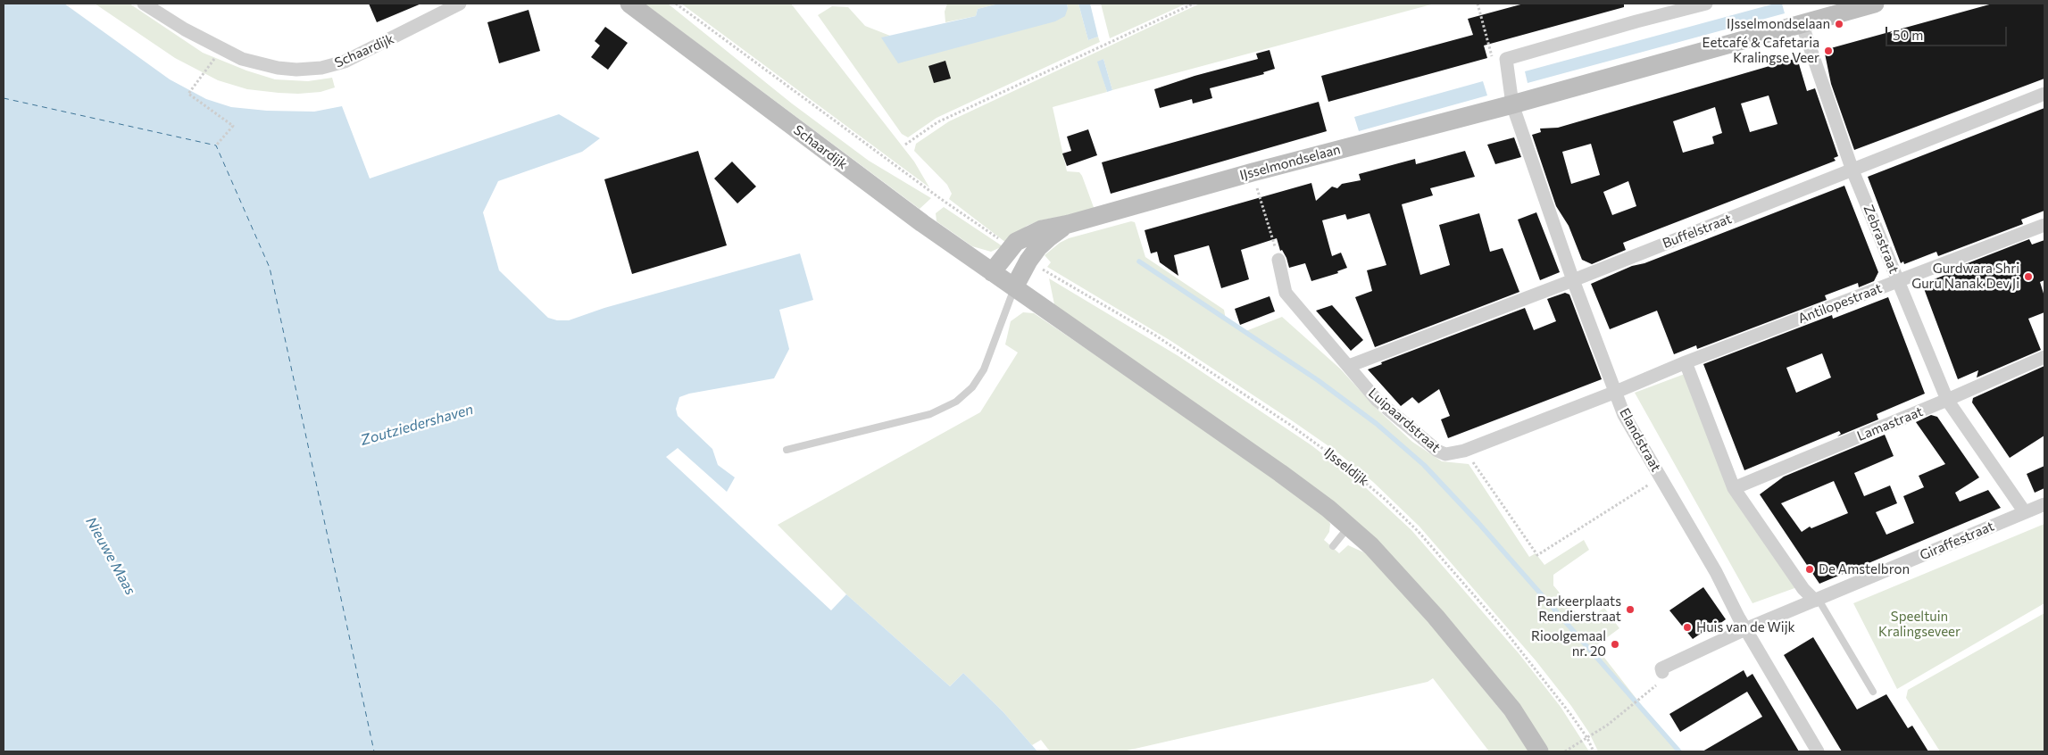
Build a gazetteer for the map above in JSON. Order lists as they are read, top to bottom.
{
  "streets": {
    "street": [
      "Schaardijk",
      "IJsselmondselaan",
      "Buffelstraat",
      "Zebrastraat",
      "Antilopestraat",
      "Luipaardstraat",
      "Lamastraat",
      "Elandstraat",
      "Giraffestraat"
    ],
    "path": ["IJsseldijk"]
  },
  "crossings": [
    ["Schaardijk", "IJsselmondselaan"],
    ["IJsselmondselaan", "Zebrastraat"],
    ["IJsselmondselaan", "Elandstraat"],
    ["IJsselmondselaan", "IJsseldijk"],
    ["Buffelstraat", "Zebrastraat"],
    ["Buffelstraat", "Luipaardstraat"],
    ["Buffelstraat", "Elandstraat"],
    ["Zebrastraat", "Antilopestraat"],
    ["Zebrastraat", "Lamastraat"],
    ["Zebrastraat", "Giraffestraat"],
    ["Antilopestraat", "Luipaardstraat"],
    ["Antilopestraat", "Elandstraat"],
    ["Luipaardstraat", "Elandstraat"],
    ["Elandstraat", "Giraffestraat"]
  ],
  "water": ["Zoutziedershaven", "Nieuwe Maas"],
  "parks": ["Speeltuin Kralingseveer"],
  "places": [
    "IJsselmondselaan",
    "Eetcafé & Cafetaria Kralingse Veer",
    "Gurdwara Shri Guru Nanak Dev Ji",
    "De Amstelbron",
    "Parkeerplaats Rendierstraat",
    "Huis van de Wijk",
    "Rioolgemaal nr. 20"
  ],
  "scale_bar": "50 m"
}
